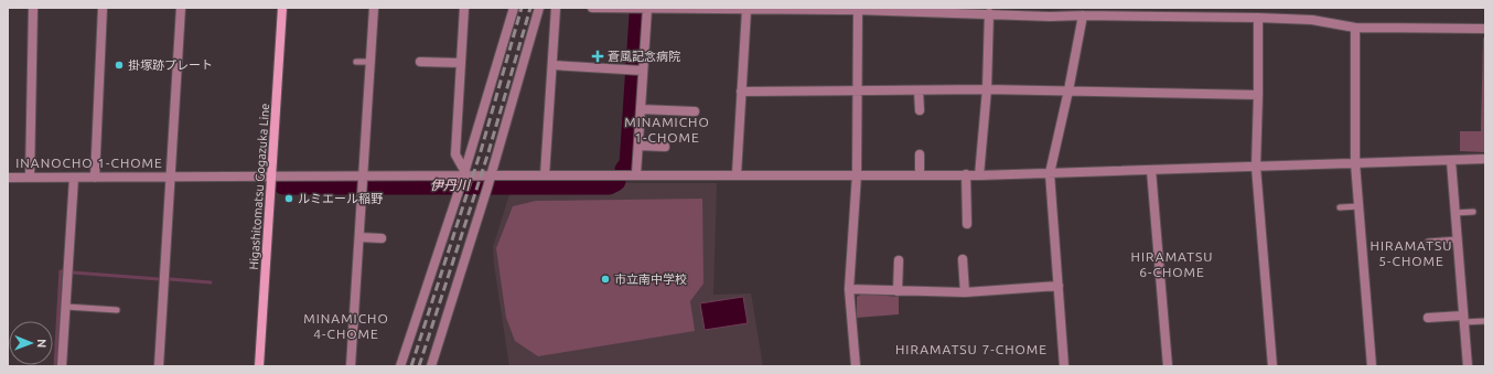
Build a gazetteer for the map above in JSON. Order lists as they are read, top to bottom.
{
  "streets": {
    "main road": ["Higashitomatsu Gogazuka Line"]
  },
  "districts": [
    "MINAMICHO 1-CHOME",
    "INANOCHO 1-CHOME",
    "HIRAMATSU 5-CHOME",
    "HIRAMATSU 6-CHOME",
    "MINAMICHO 4-CHOME",
    "HIRAMATSU 7-CHOME"
  ],
  "water": ["伊丹川"],
  "places": {
    "health": ["蒼風記念病院"],
    "other": ["掛塚跡プレート", "ルミエール稲野", "市立南中学校"]
  },
  "north": "right"
}
